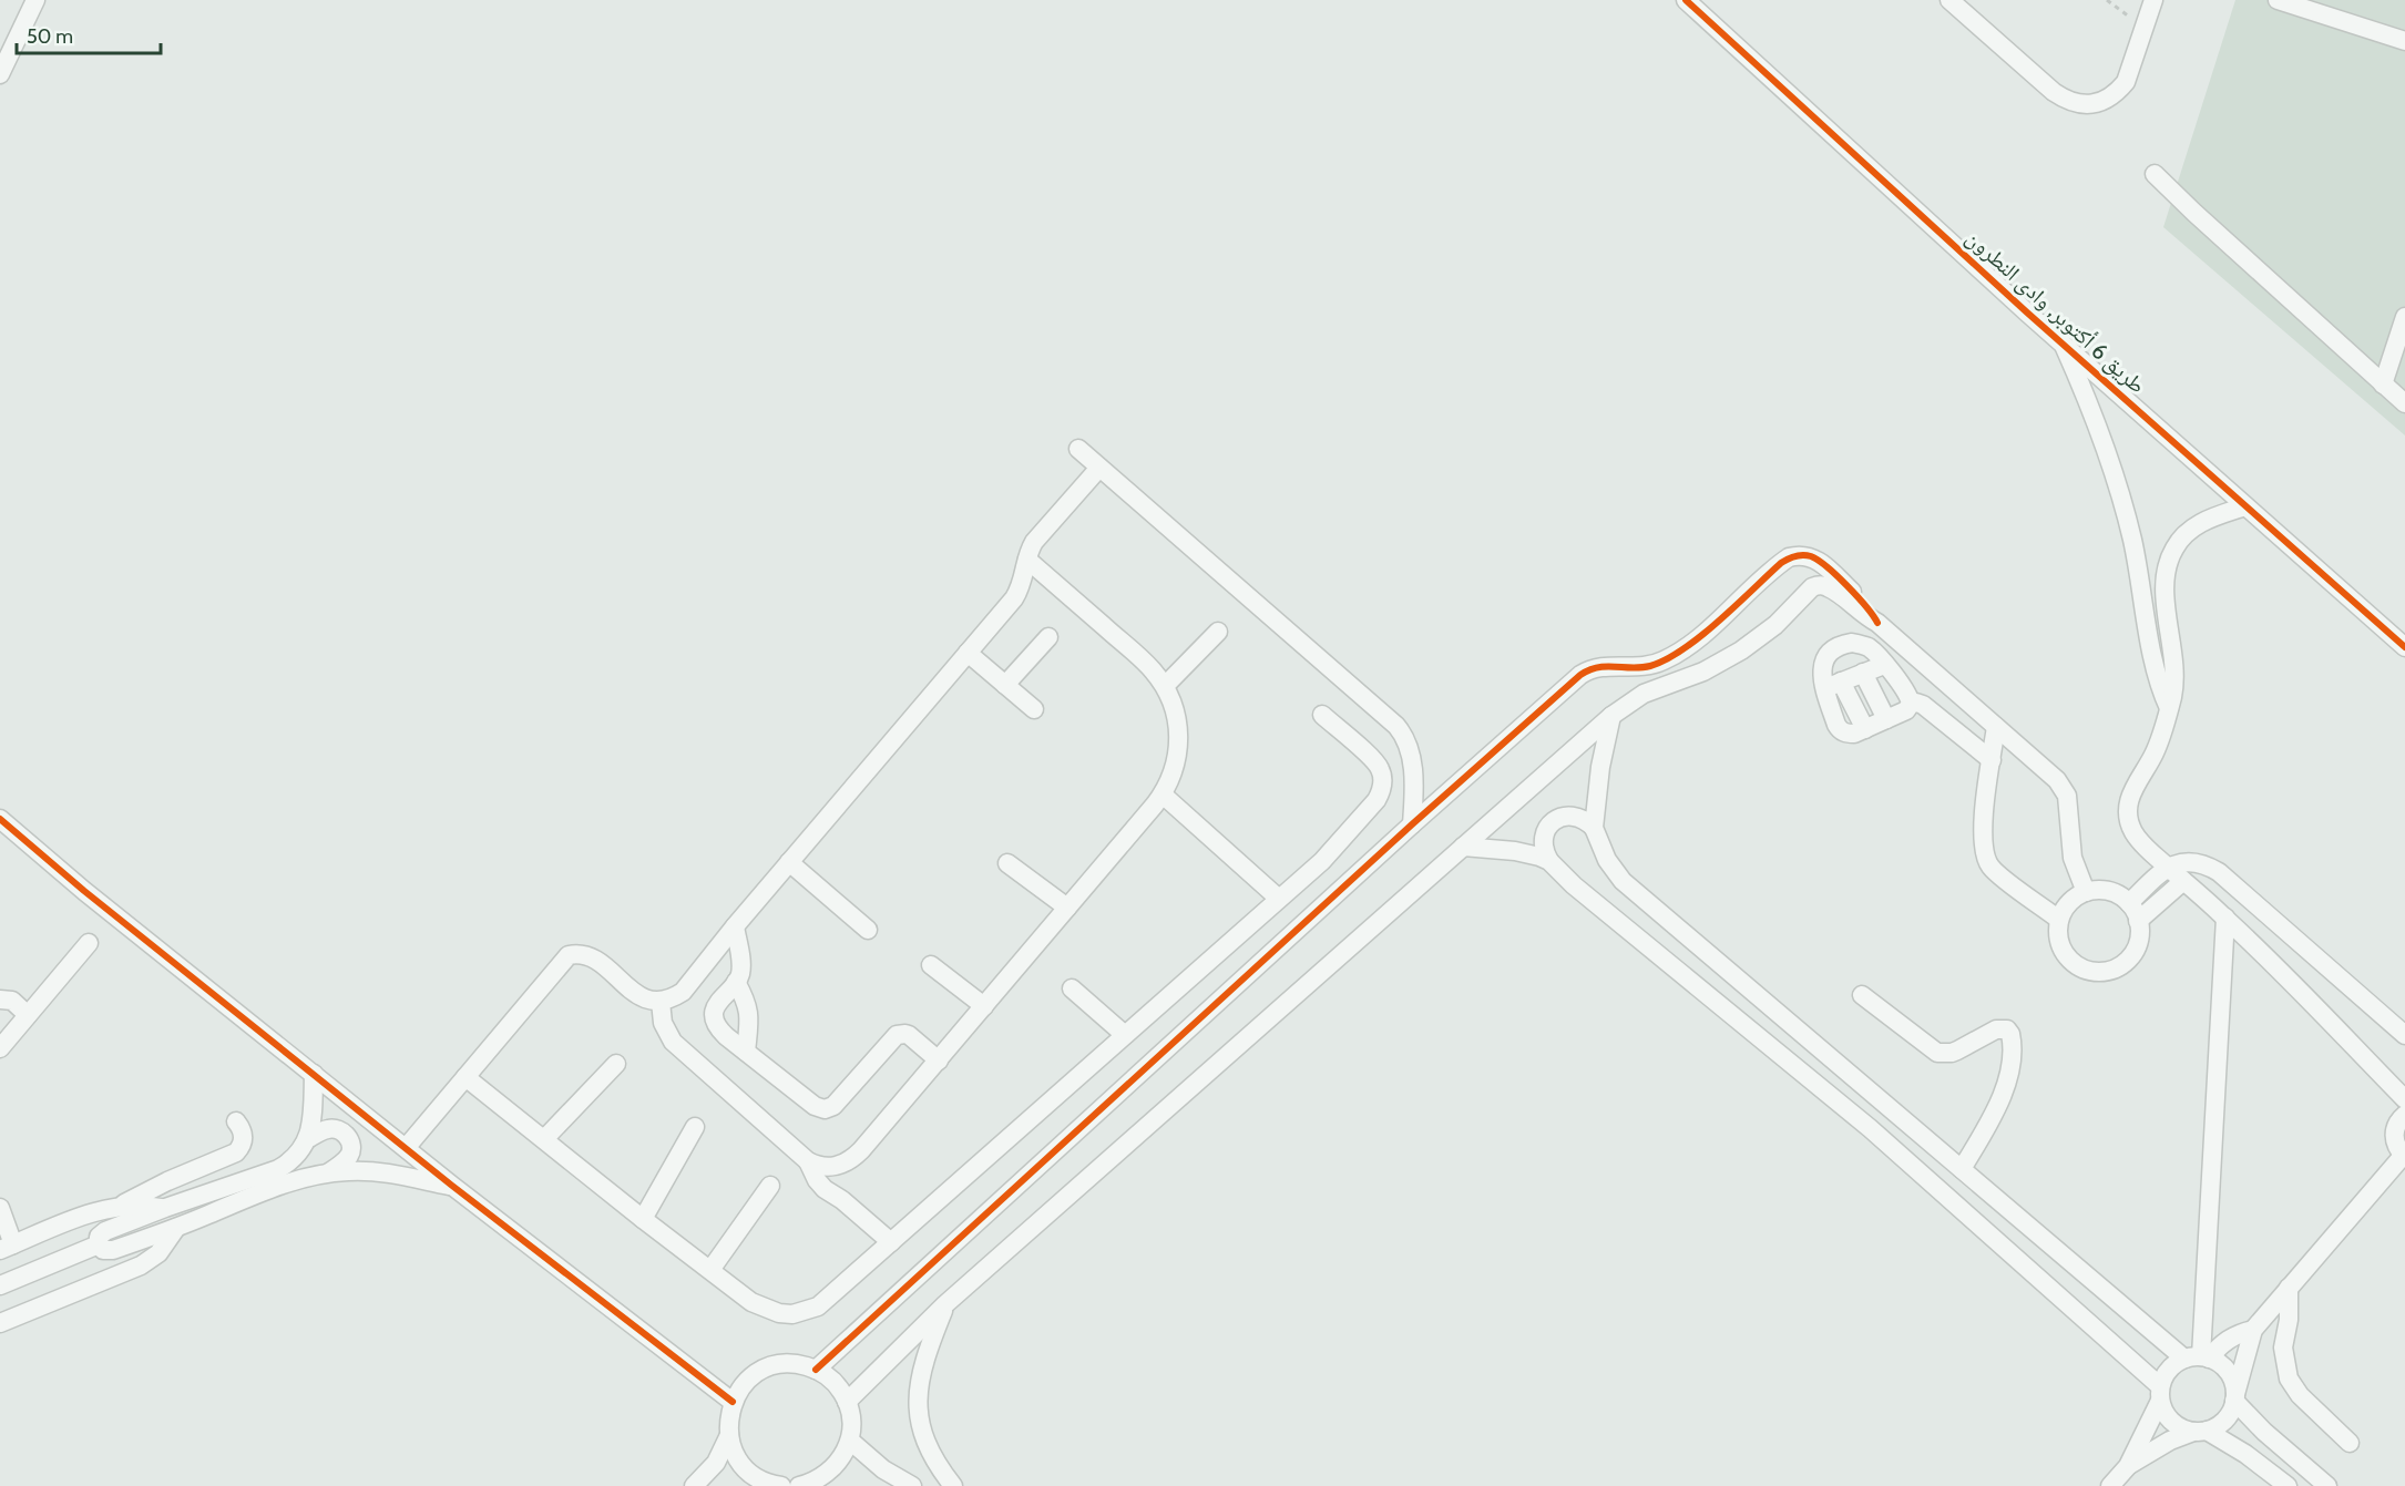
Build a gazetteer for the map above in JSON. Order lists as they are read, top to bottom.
{
  "streets": {
    "street": ["طريق 6 أكتوبر, وادى النطرون"]
  },
  "scale_bar": "50 m"
}
